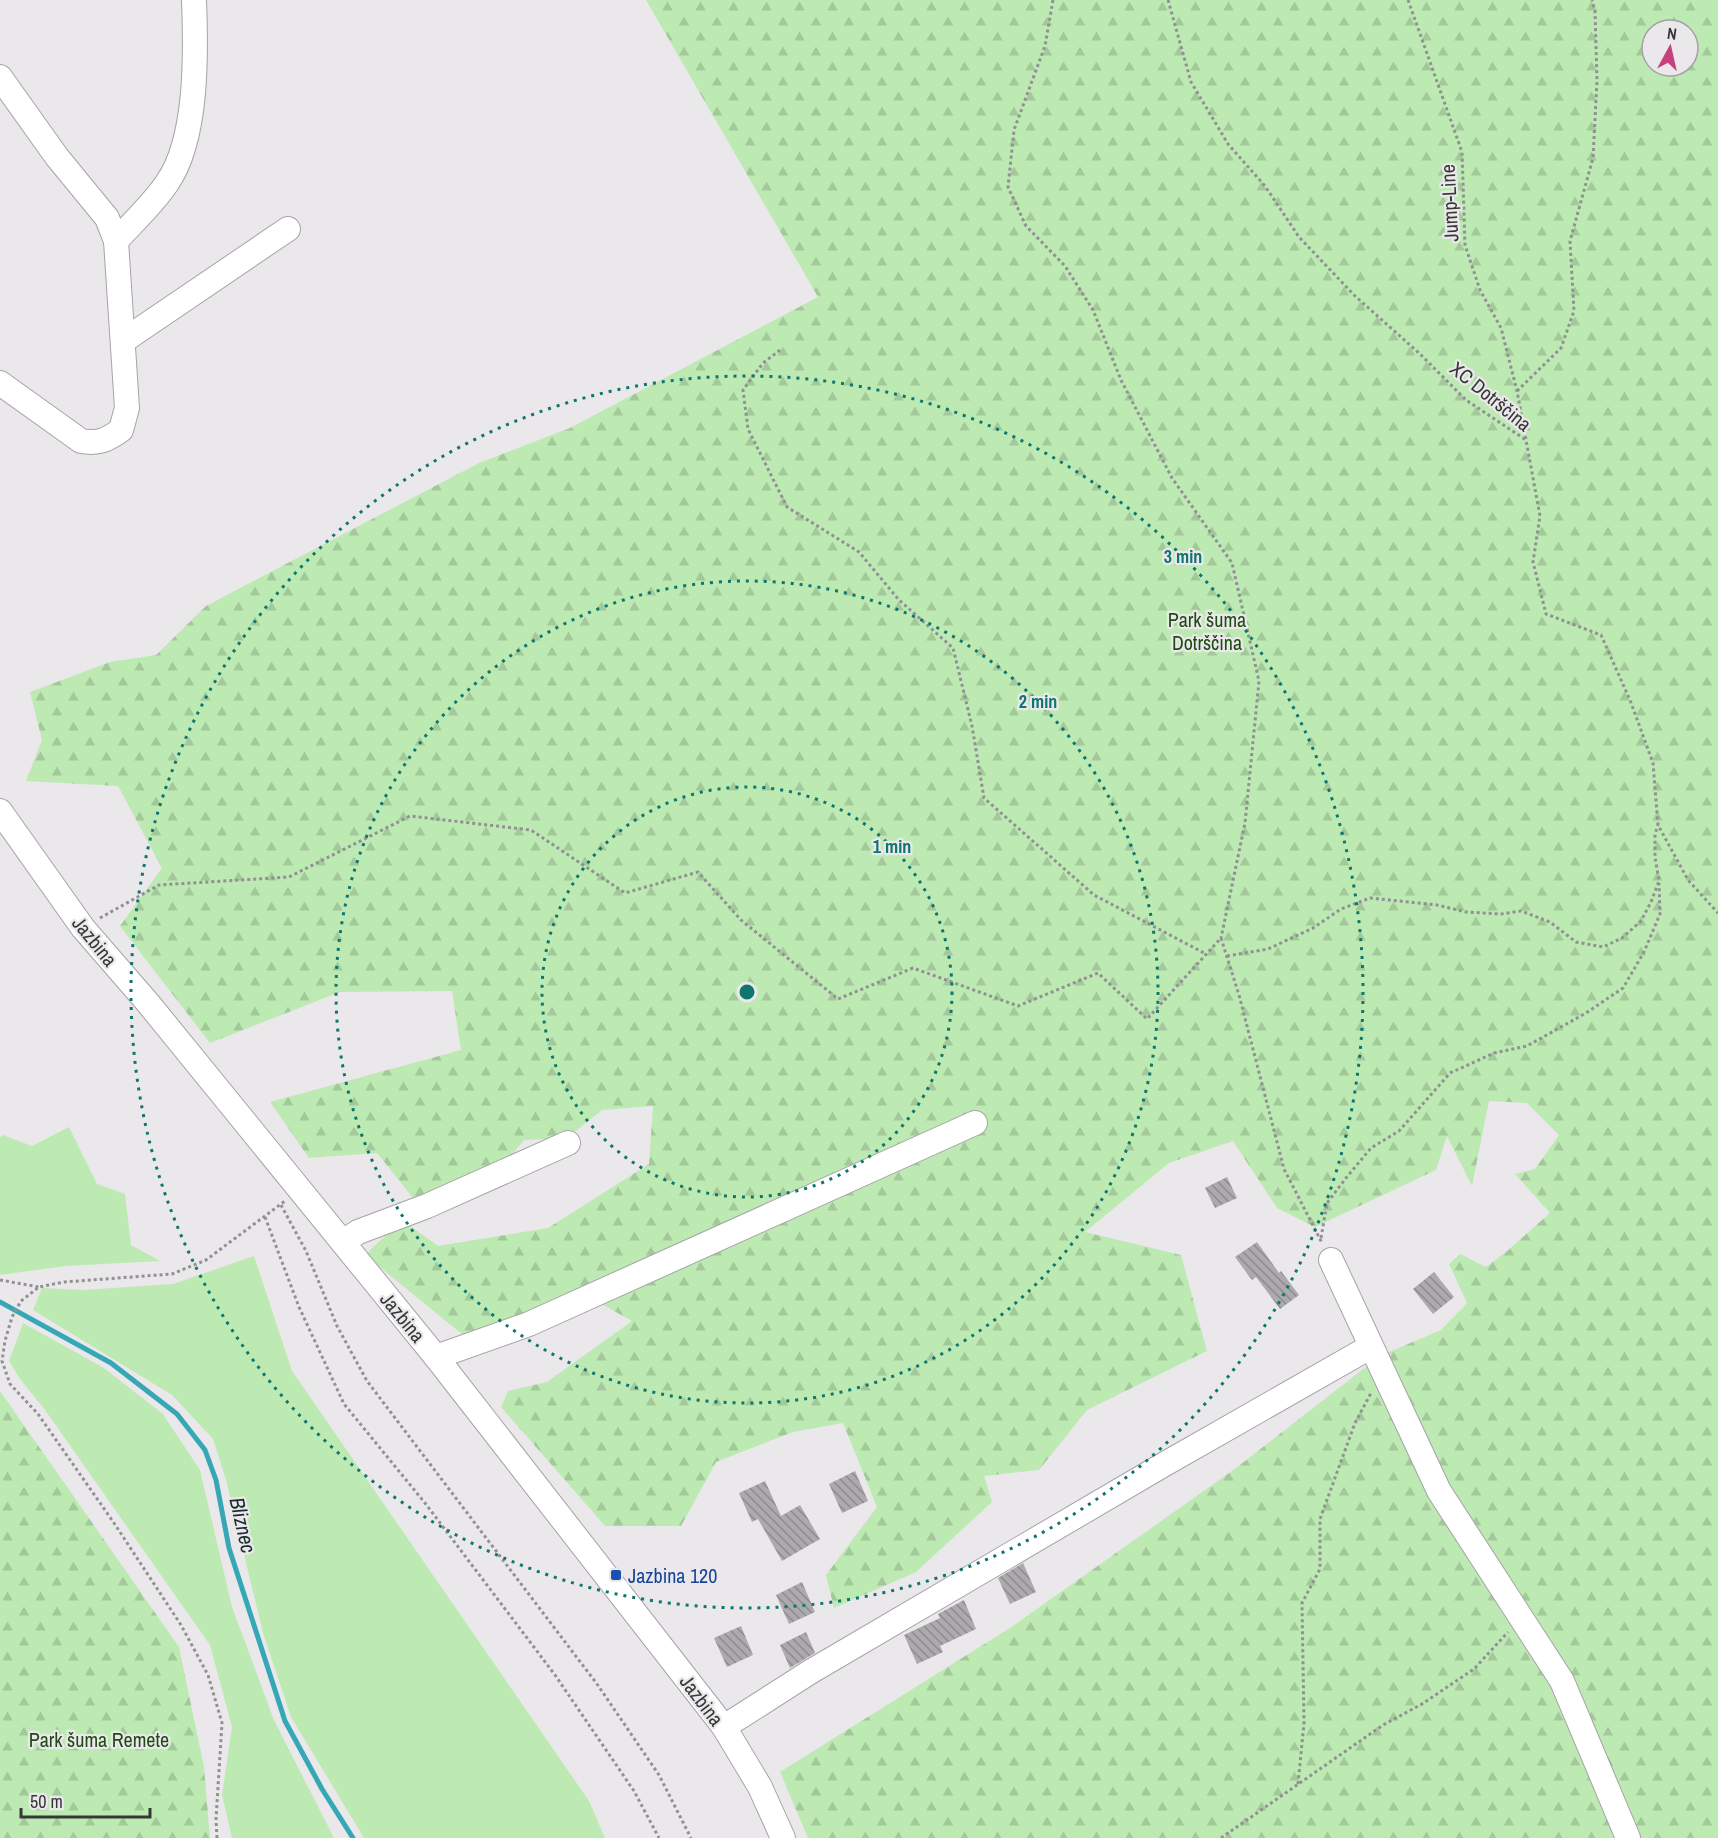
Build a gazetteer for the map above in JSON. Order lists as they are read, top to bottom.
{
  "streets": {
    "street": ["Jazbina"],
    "path": ["Jump-Line", "XC Dotrščina"]
  },
  "crossings": [
    ["Jump-Line", "XC Dotrščina"]
  ],
  "water": ["Bliznec"],
  "parks": ["Park šuma Dotrščina", "Park šuma Remete"],
  "places": {
    "transit": ["Jazbina 120"]
  },
  "scale_bar": "50 m",
  "north": "top",
  "rings": ["3 min", "2 min", "1 min"]
}
